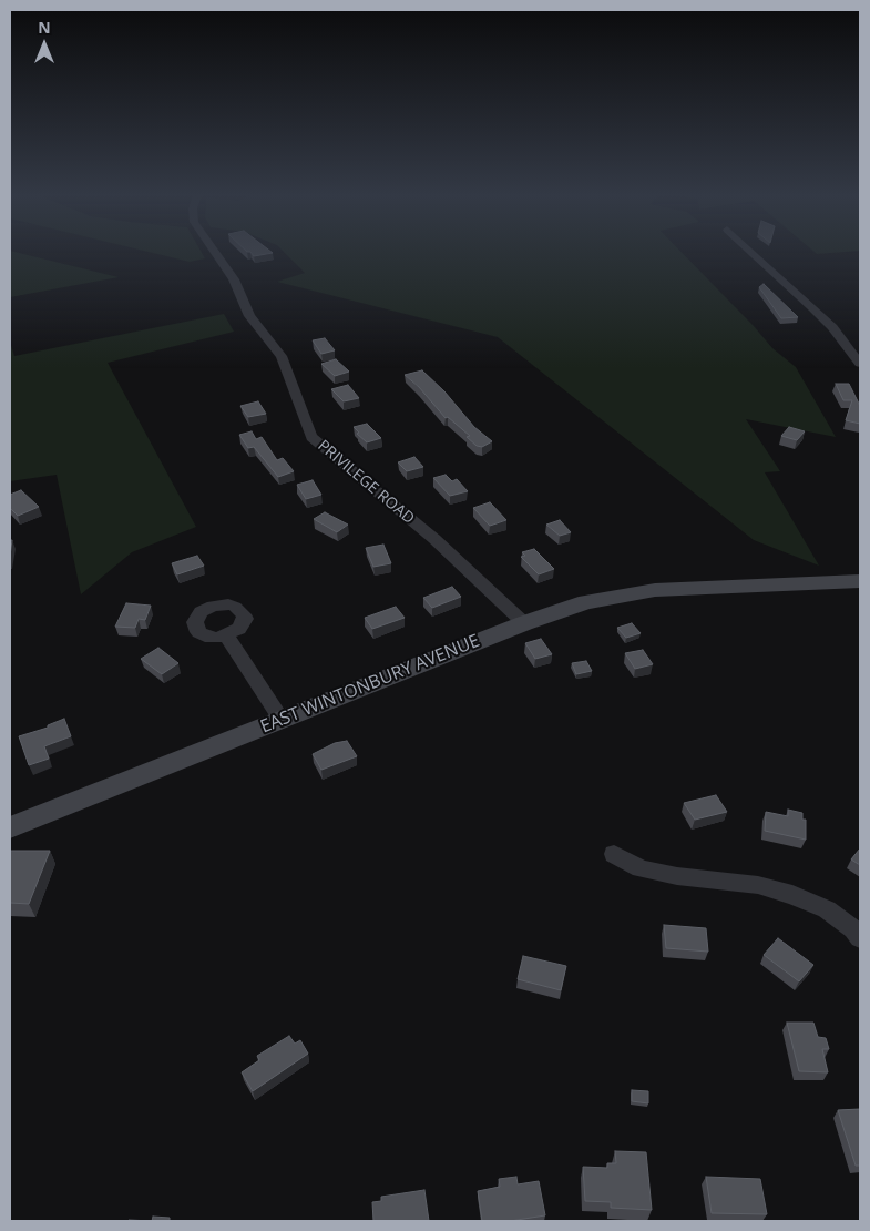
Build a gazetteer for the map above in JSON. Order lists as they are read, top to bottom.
{
  "streets": {
    "main road": ["EAST WINTONBURY AVENUE"],
    "street": ["PRIVILEGE ROAD"]
  },
  "crossings": [
    ["PRIVILEGE ROAD", "EAST WINTONBURY AVENUE"]
  ],
  "north": "top"
}
